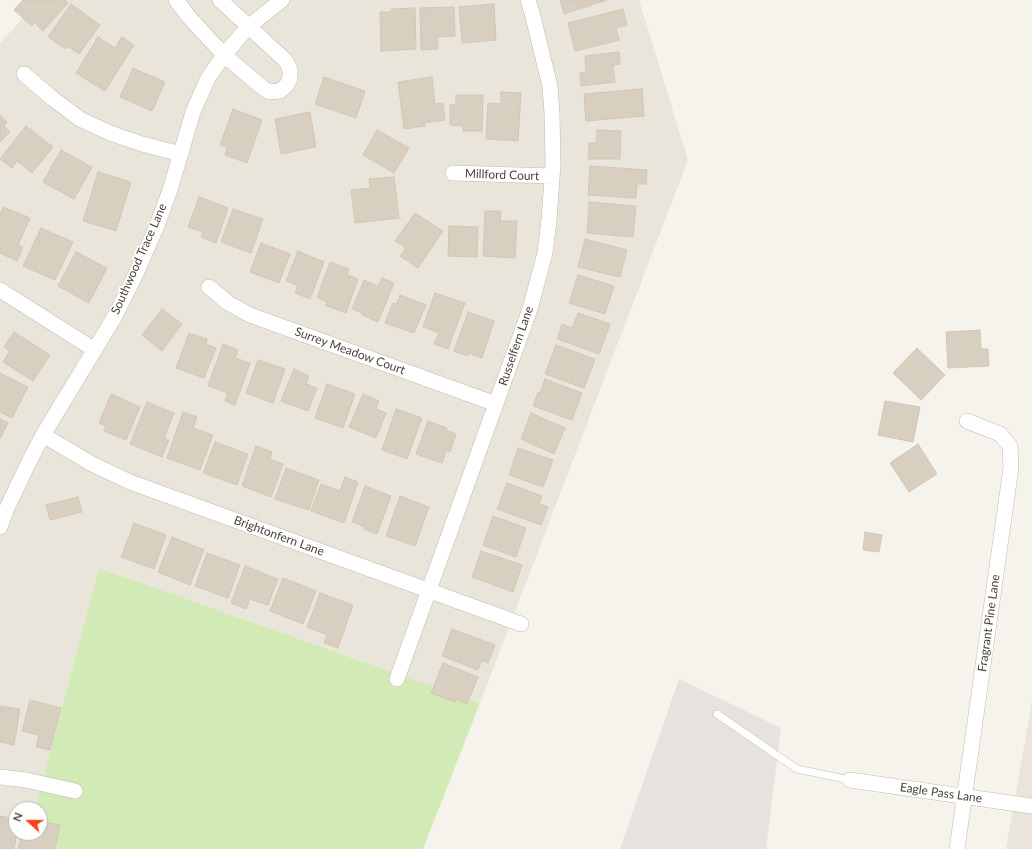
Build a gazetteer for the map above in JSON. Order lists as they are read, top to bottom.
{
  "streets": {
    "street": [
      "Millford Court",
      "Southwood Trace Lane",
      "Russelfern Lane",
      "Surrey Meadow Court",
      "Brightonfern Lane",
      "Fragrant Pine Lane",
      "Eagle Pass Lane"
    ]
  },
  "crossings": [
    ["Millford Court", "Russelfern Lane"],
    ["Southwood Trace Lane", "Brightonfern Lane"],
    ["Russelfern Lane", "Surrey Meadow Court"],
    ["Russelfern Lane", "Brightonfern Lane"],
    ["Fragrant Pine Lane", "Eagle Pass Lane"]
  ],
  "north": "left"
}
